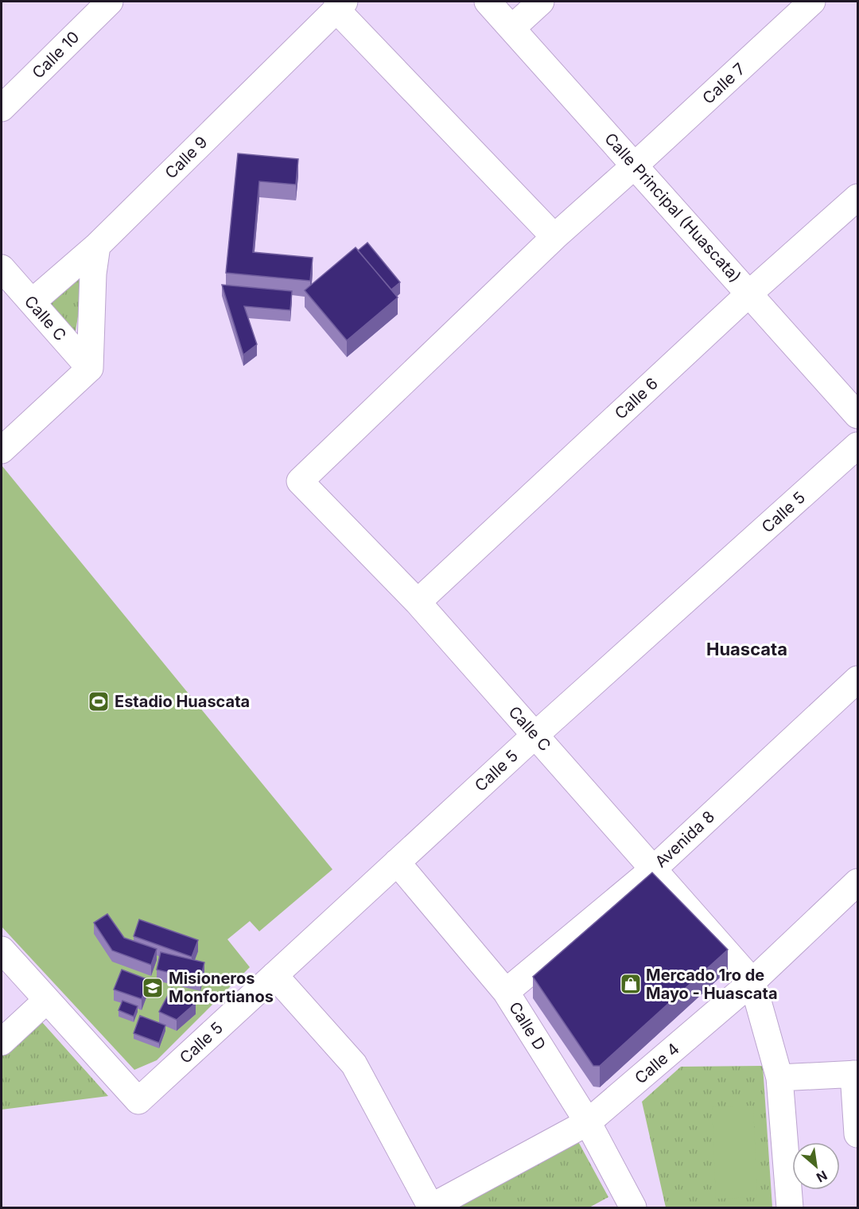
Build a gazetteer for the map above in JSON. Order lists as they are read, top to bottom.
{
  "streets": {
    "street": [
      "Calle 10",
      "Calle 7",
      "Calle 9",
      "Calle Principal (Huascata)",
      "Calle C",
      "Calle 6",
      "Calle 5",
      "Avenida 8",
      "Calle D",
      "Calle 4"
    ]
  },
  "crossings": [
    ["Calle 7", "Calle Principal (Huascata)"],
    ["Calle 7", "Calle C"],
    ["Calle 9", "Calle C"],
    ["Calle Principal (Huascata)", "Calle 6"],
    ["Calle C", "Calle 6"],
    ["Calle C", "Calle 5"],
    ["Calle C", "Avenida 8"],
    ["Calle C", "Calle 4"],
    ["Calle 5", "Calle D"],
    ["Avenida 8", "Calle D"],
    ["Calle D", "Calle 4"]
  ],
  "districts": ["Huascata"],
  "places": {
    "sports": ["Estadio Huascata"],
    "shop": ["Mercado 1ro de Mayo - Huascata"],
    "school or university": ["Misioneros Monfortianos"]
  },
  "north": "bottom right"
}
